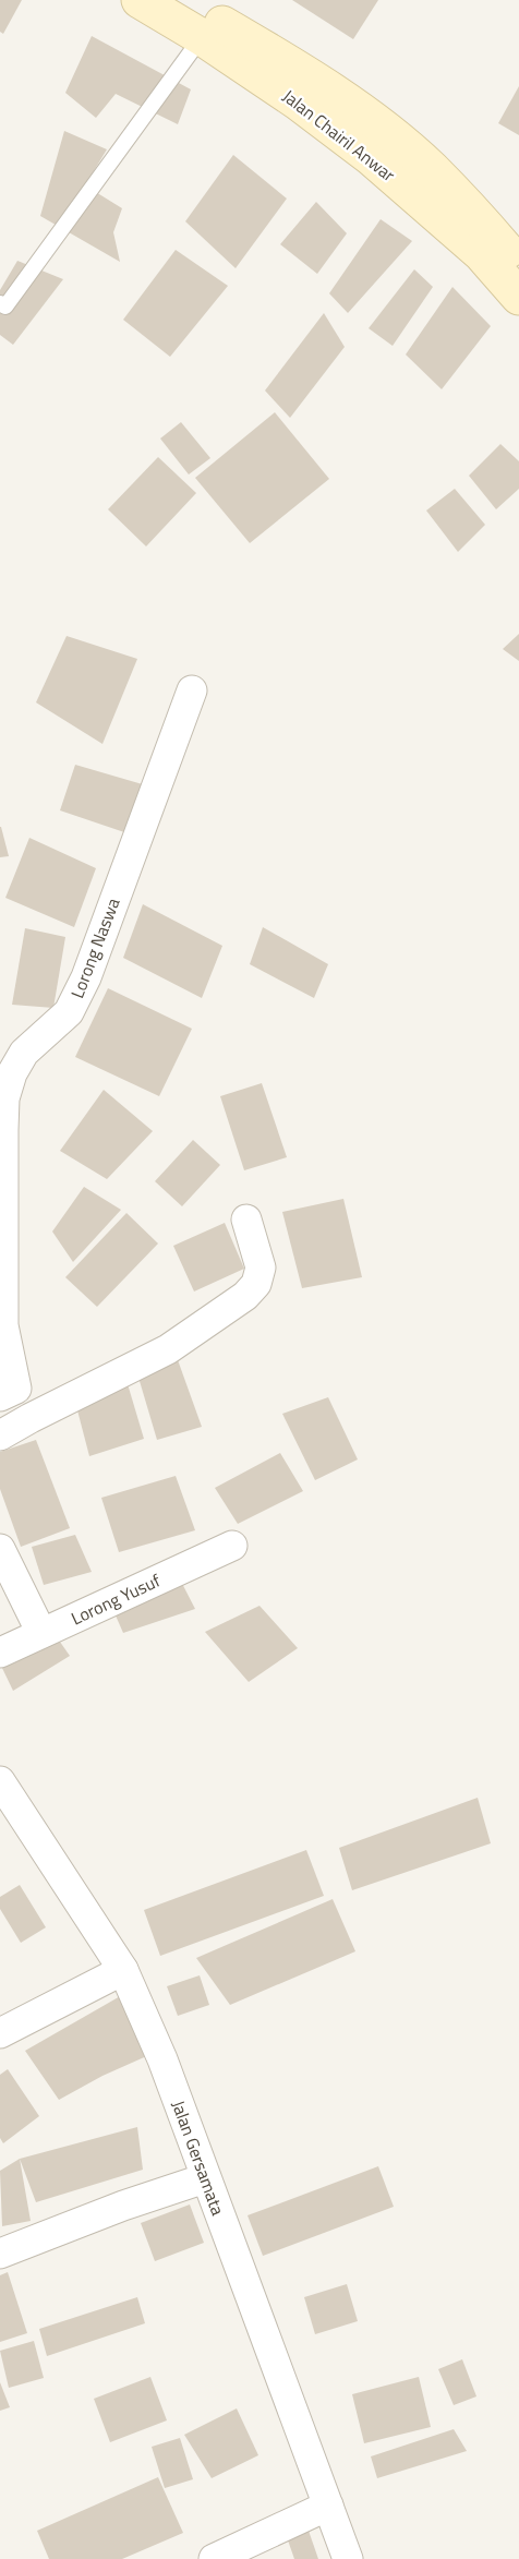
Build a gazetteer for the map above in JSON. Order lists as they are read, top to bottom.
{
  "streets": {
    "main road": ["Jalan Chairil Anwar"],
    "street": ["Lorong Naswa", "Lorong Yusuf", "Jalan Gersamata"]
  }
}
